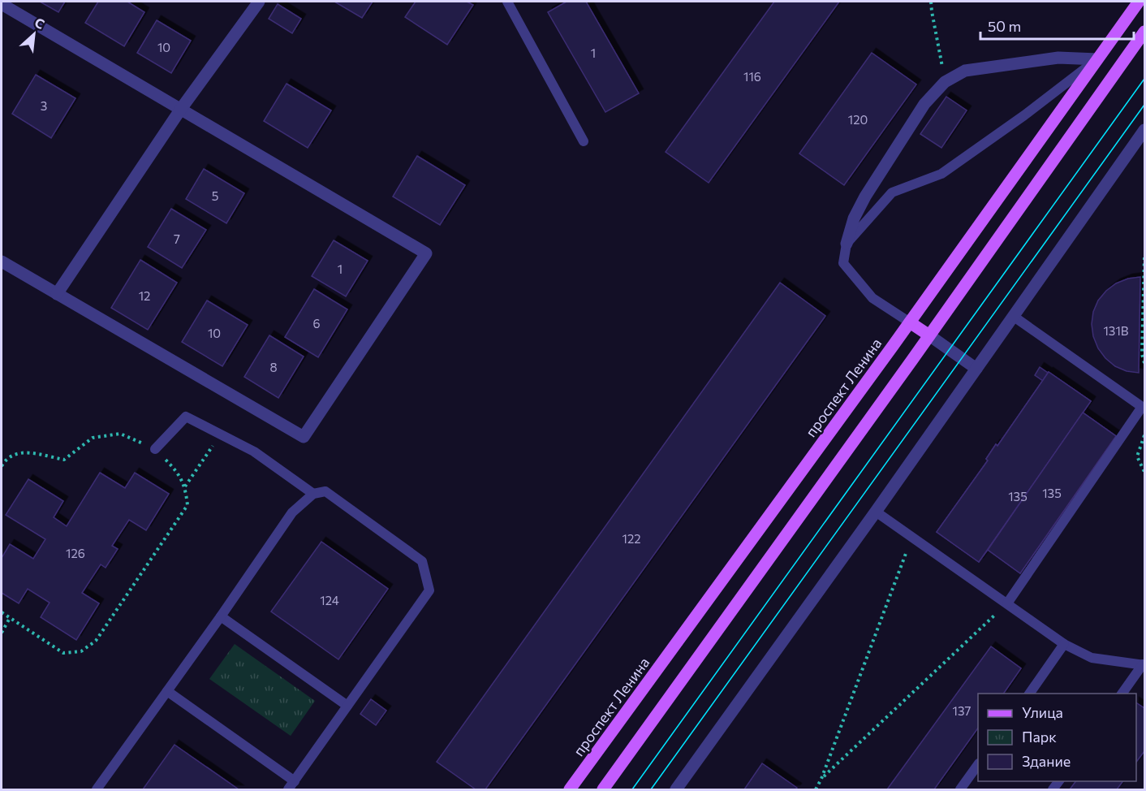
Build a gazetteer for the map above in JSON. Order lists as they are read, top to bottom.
{
  "streets": {
    "main road": ["проспект Ленина"]
  },
  "house_numbers": [
    "10",
    "1",
    "116",
    "3",
    "120",
    "5",
    "7",
    "1",
    "12",
    "6",
    "131В",
    "10",
    "8",
    "135",
    "135",
    "122",
    "126",
    "124",
    "137"
  ],
  "legend": ["Улица", "Парк", "Здание"],
  "scale_bar": "50 m",
  "north": "top right"
}
